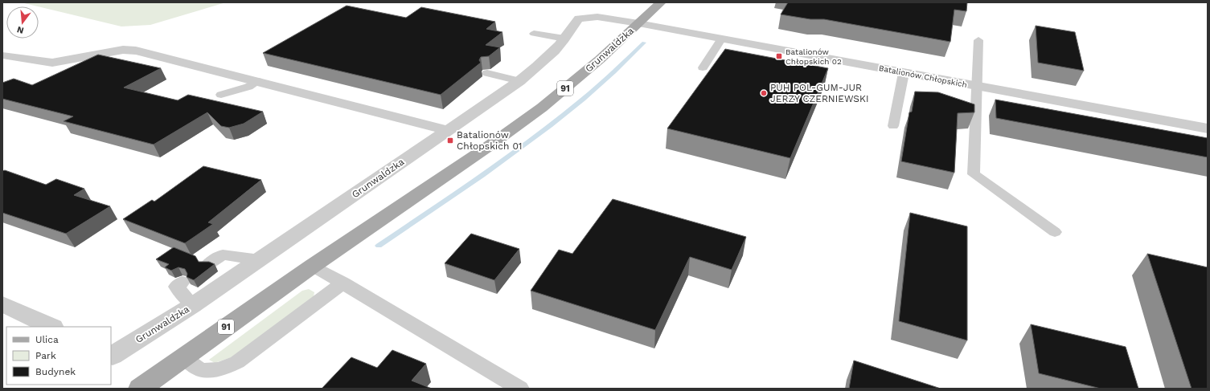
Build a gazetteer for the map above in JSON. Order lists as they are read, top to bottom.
{
  "streets": {
    "main road": ["Grunwaldzka", "91"],
    "street": ["Batalionów Chłopskich"]
  },
  "crossings": [
    ["Grunwaldzka", "Batalionów Chłopskich"]
  ],
  "places": {
    "transit": ["Batalionów Chłopskich 02", "Batalionów Chłopskich 01"],
    "other": ["PUH POL-GUM-JUR JERZY CZERNIEWSKI"]
  },
  "legend": ["Ulica", "Park", "Budynek"],
  "north": "bottom"
}
